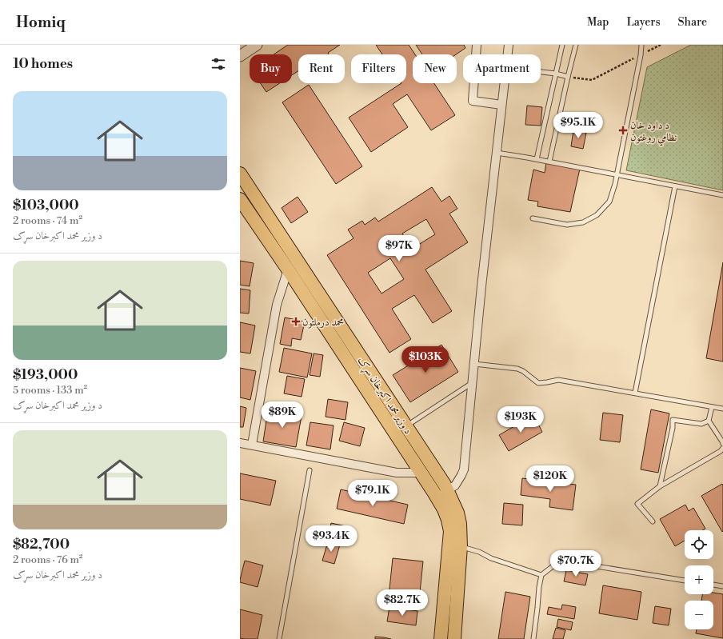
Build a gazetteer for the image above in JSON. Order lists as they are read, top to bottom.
{
  "streets": {
    "main road": ["د وزیر محمد اکبرخان سړک"]
  },
  "places": {
    "health": ["د داود خان نظامي روغتون", "محمد درملتون"]
  },
  "page": {
    "header": "Homiq",
    "nav": ["Map", "Layers", "Share"],
    "heading": "10 homes",
    "chip": [
      "Buy",
      "Rent",
      "Filters",
      "New",
      "Apartment"
    ],
    "list": [
      {
        "name": "$103,000",
        "note": "2 rooms · 74 m² · د وزیر محمد اکبرخان سړک"
      },
      {
        "name": "$193,000",
        "note": "5 rooms · 133 m² · د وزیر محمد اکبرخان سړک"
      },
      {
        "name": "$82,700",
        "note": "2 rooms · 76 m² · د وزیر محمد اکبرخان سړک"
      }
    ],
    "price": [
      "$95.1K",
      "$97K",
      "$103K",
      "$89K",
      "$193K",
      "$120K",
      "$79.1K",
      "$93.4K",
      "$70.7K",
      "$82.7K"
    ],
    "map_buttons": ["+", "−"]
  }
}
